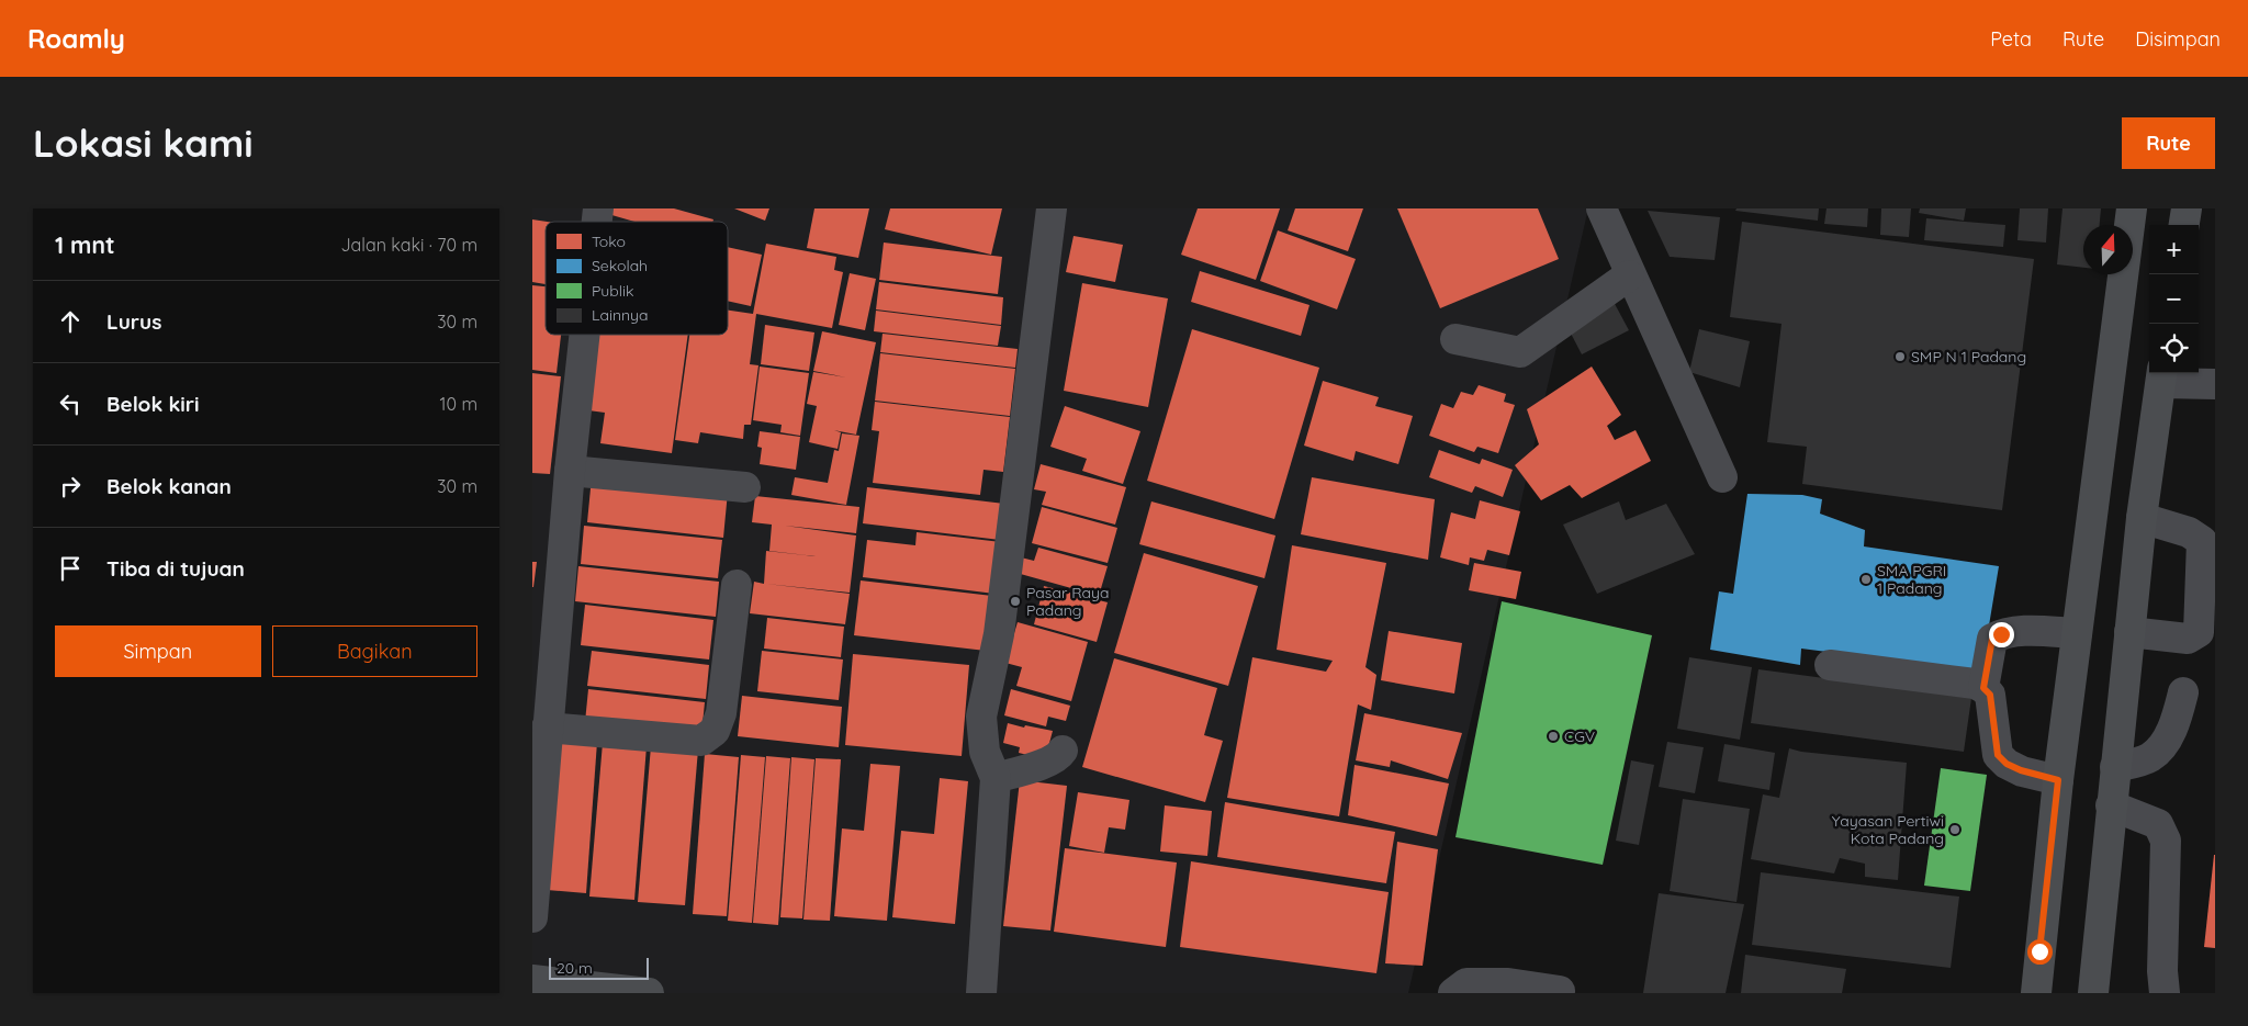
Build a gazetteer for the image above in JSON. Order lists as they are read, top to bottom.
{
  "places": [
    "SMP N 1 Padang",
    "SMA PGRI 1 Padang",
    "Pasar Raya Padang",
    "CGV",
    "Yayasan Pertiwi Kota Padang"
  ],
  "legend": [
    "Toko",
    "Sekolah",
    "Publik",
    "Lainnya"
  ],
  "scale_bar": "20 m",
  "north": "top",
  "page": {
    "header": "Roamly",
    "nav": ["Peta", "Rute", "Disimpan"],
    "buttons": [
      "Rute",
      ["Simpan", "Bagikan"]
    ],
    "title": "Lokasi kami",
    "heading": ["1 mnt", "Jalan kaki · 70 m"],
    "map_buttons": ["+", "−"],
    "list": [
      ["Lurus", "30 m"],
      ["Belok kiri", "10 m"],
      ["Belok kanan", "30 m"],
      "Tiba di tujuan"
    ],
    "scale": "20 m"
  }
}
